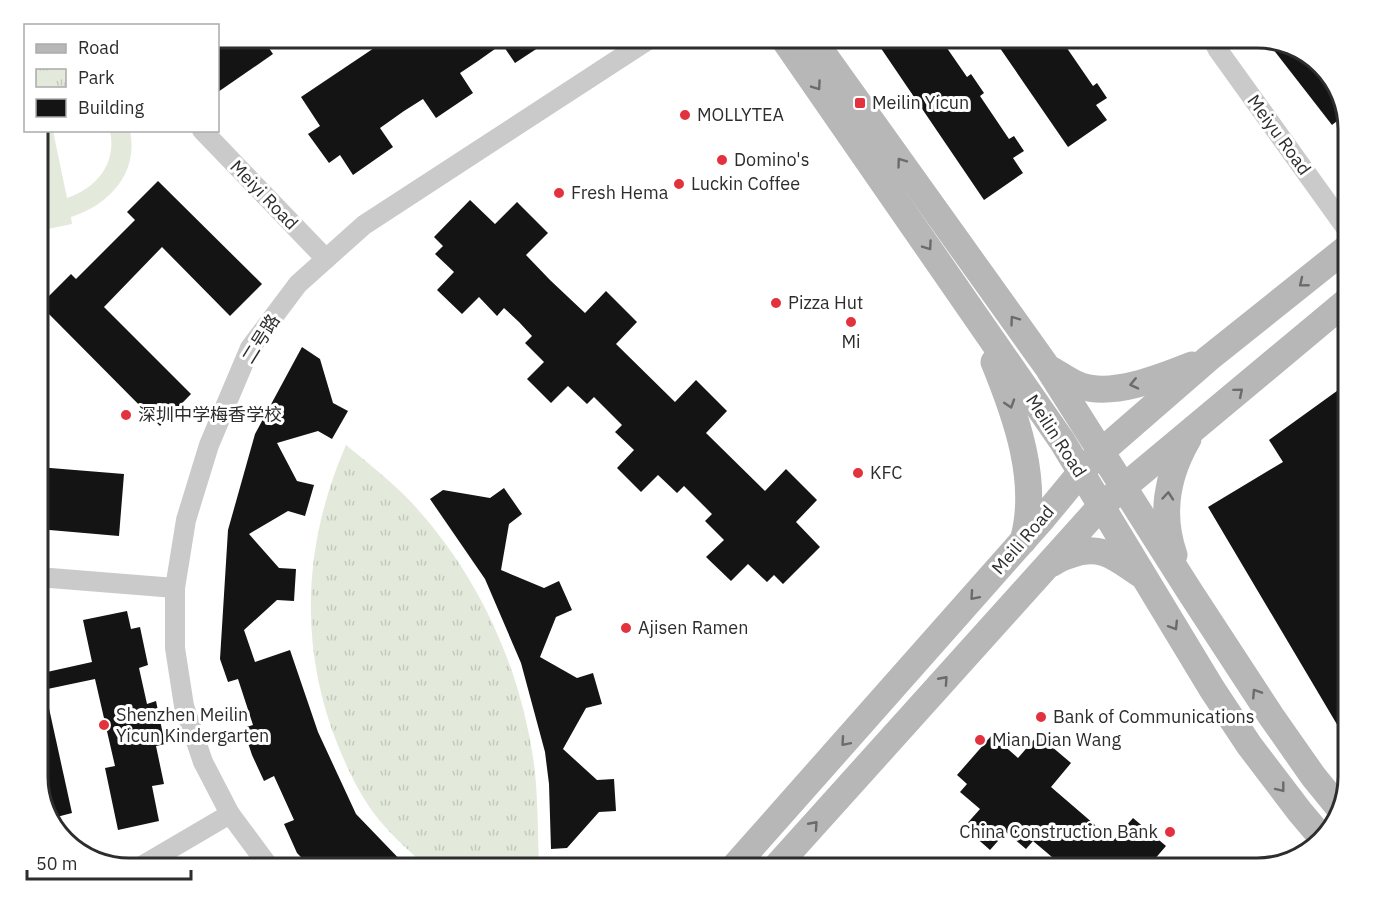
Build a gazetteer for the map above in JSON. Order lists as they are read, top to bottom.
{
  "streets": {
    "main road": ["Meilin Road", "Meili Road"],
    "street": ["Meiyu Road", "Meiyi Road", "二号路"]
  },
  "crossings": [
    ["Meiyi Road", "二号路"],
    ["Meilin Road", "Meili Road"]
  ],
  "places": {
    "transit": ["Meilin Yicun"],
    "other": [
      "MOLLYTEA",
      "Domino's",
      "Luckin Coffee",
      "Fresh Hema",
      "Pizza Hut",
      "Mi",
      "深圳中学梅香学校",
      "KFC",
      "Ajisen Ramen",
      "Bank of Communications",
      "Shenzhen Meilin Yicun Kindergarten",
      "Mian Dian Wang",
      "China Construction Bank"
    ]
  },
  "legend": ["Road", "Park", "Building"],
  "scale_bar": "50 m"
}
